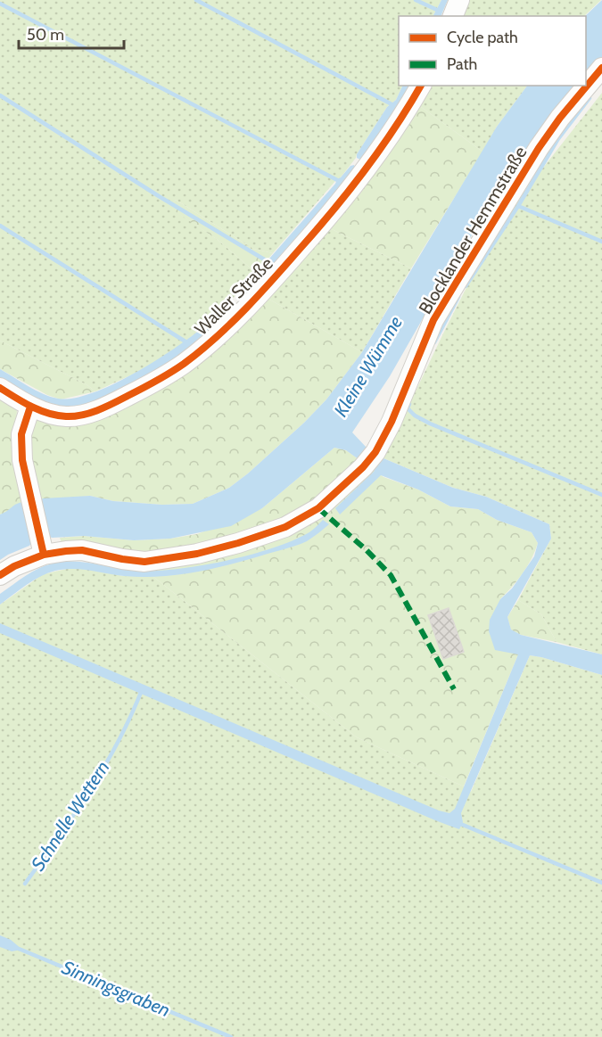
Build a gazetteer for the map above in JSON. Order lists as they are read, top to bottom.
{
  "streets": {
    "street": ["Blocklander Hemmstraße", "Waller Straße"]
  },
  "water": ["Kleine Wümme", "Schnelle Wettern", "Sinningsgraben"],
  "legend": ["Cycle path", "Path"],
  "scale_bar": "50 m"
}
